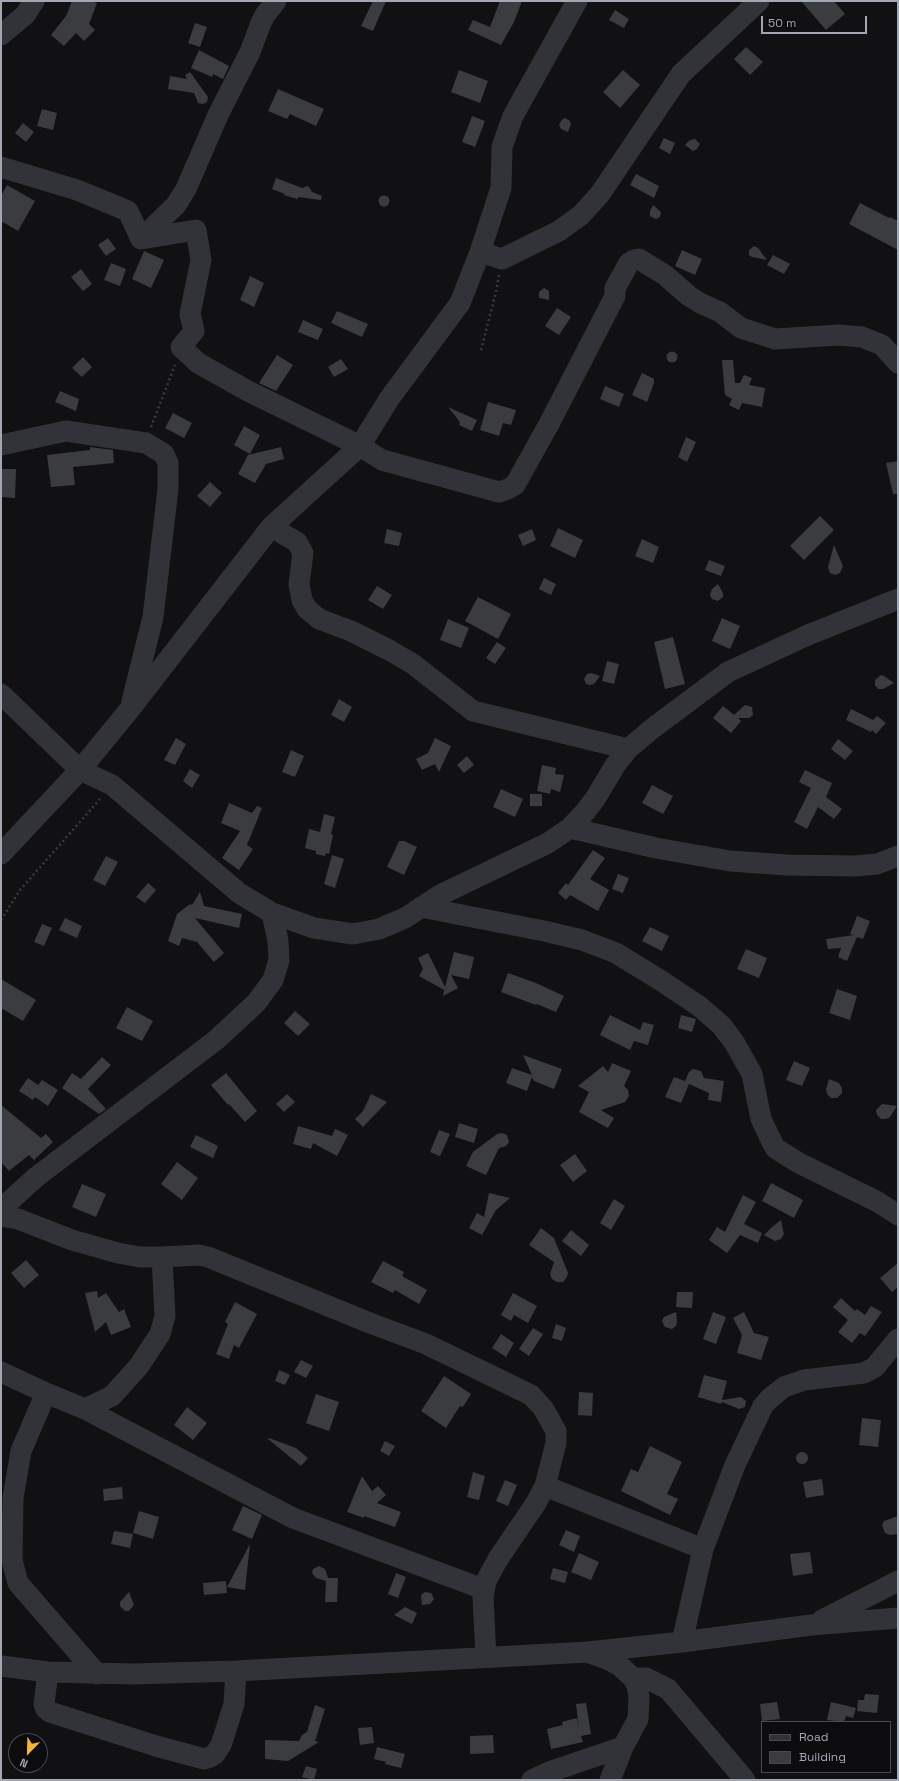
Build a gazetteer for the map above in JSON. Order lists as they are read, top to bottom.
{
  "legend": ["Road", "Building"],
  "scale_bar": "50 m",
  "north": "bottom left"
}
